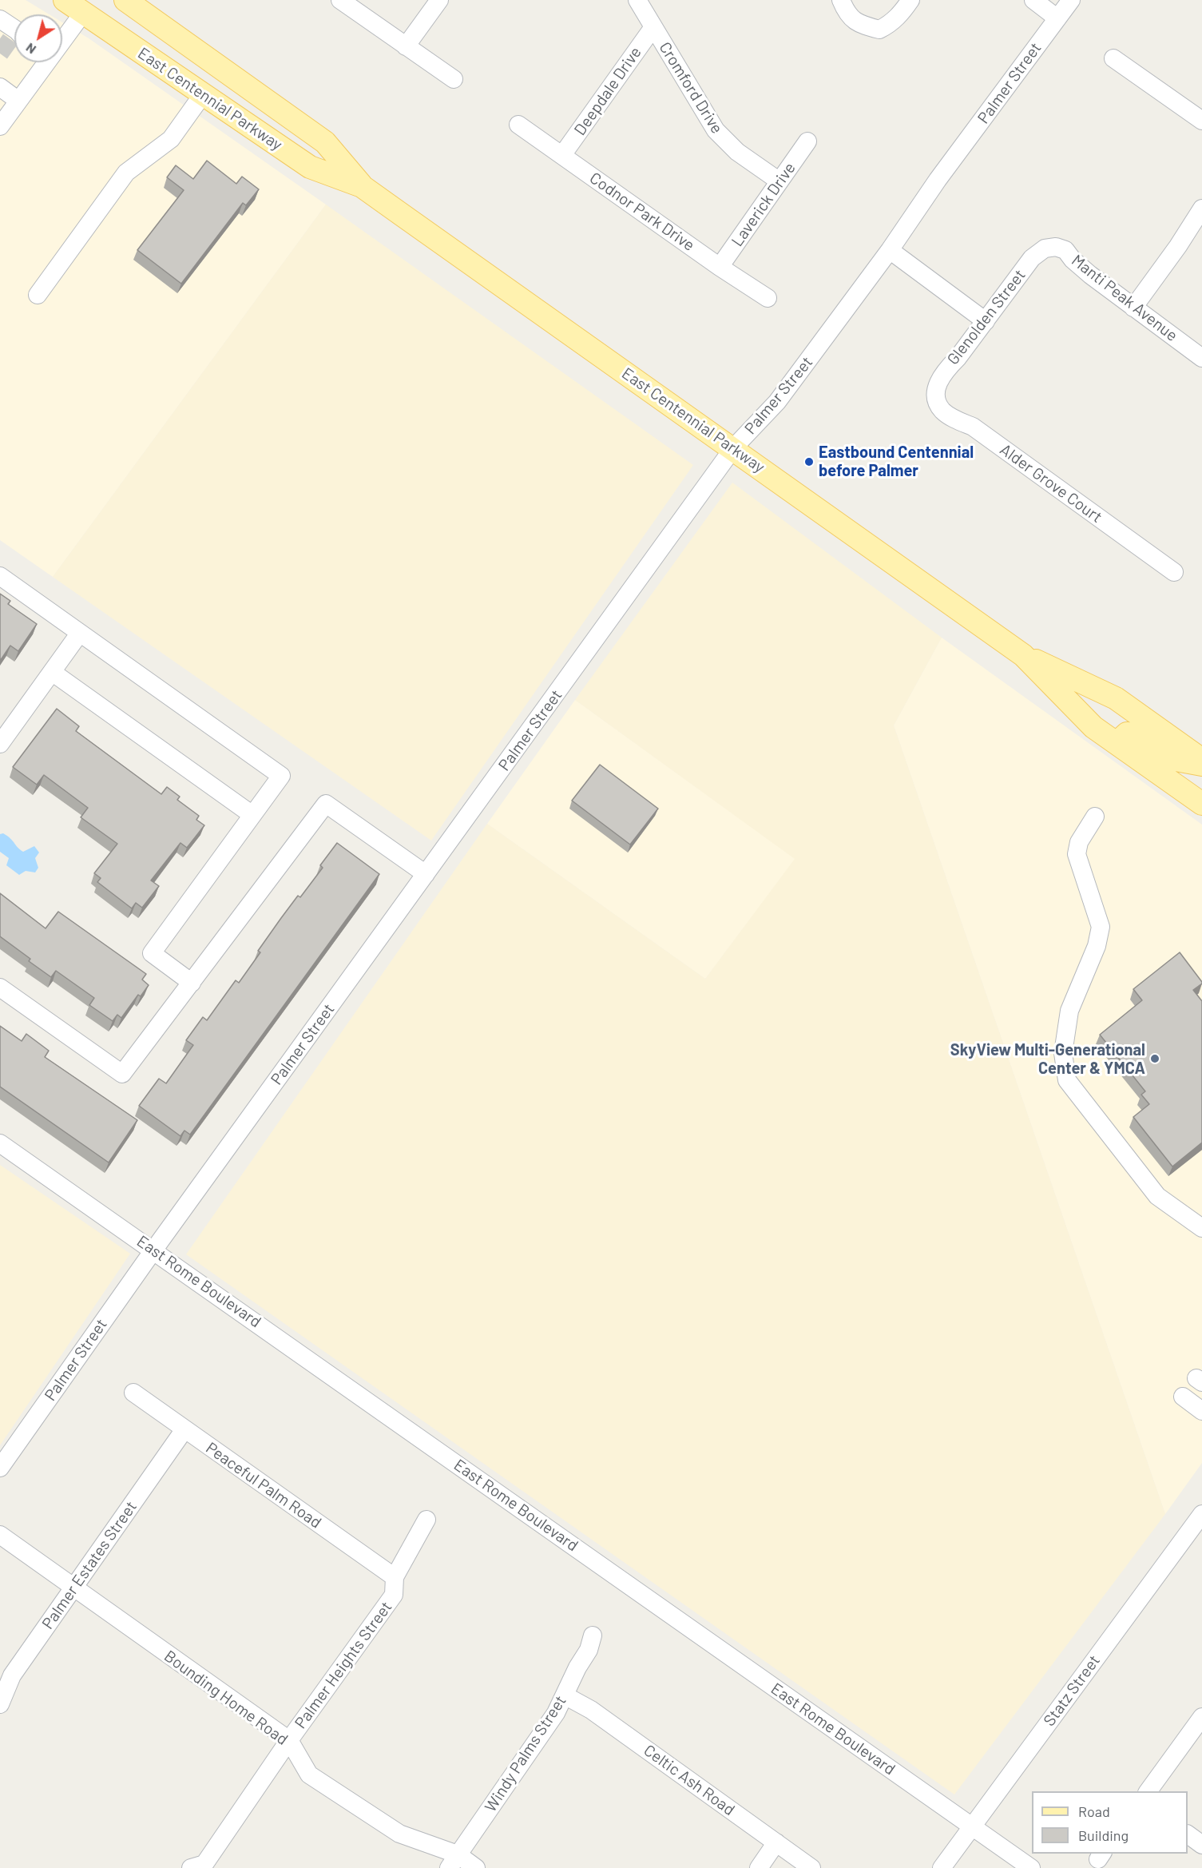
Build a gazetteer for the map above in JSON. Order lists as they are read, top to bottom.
{
  "streets": {
    "main road": ["East Centennial Parkway"],
    "street": [
      "Palmer Street",
      "Cromford Drive",
      "Deepdale Drive",
      "Laverick Drive",
      "Codnor Park Drive",
      "Manti Peak Avenue",
      "Glenolden Street",
      "Alder Grove Court",
      "East Rome Boulevard",
      "Peaceful Palm Road",
      "Palmer Estates Street",
      "Palmer Heights Street",
      "Statz Street",
      "Bounding Home Road",
      "Windy Palms Street",
      "Celtic Ash Road"
    ]
  },
  "crossings": [
    ["Palmer Street", "East Centennial Parkway"],
    ["Palmer Street", "East Rome Boulevard"],
    ["Cromford Drive", "Deepdale Drive"],
    ["Cromford Drive", "Laverick Drive"],
    ["Deepdale Drive", "Codnor Park Drive"],
    ["Laverick Drive", "Codnor Park Drive"],
    ["Manti Peak Avenue", "Glenolden Street"],
    ["Glenolden Street", "Alder Grove Court"],
    ["East Rome Boulevard", "Statz Street"],
    ["Peaceful Palm Road", "Palmer Estates Street"],
    ["Peaceful Palm Road", "Palmer Heights Street"],
    ["Palmer Estates Street", "Bounding Home Road"],
    ["Palmer Heights Street", "Bounding Home Road"],
    ["Bounding Home Road", "Windy Palms Street"],
    ["Windy Palms Street", "Celtic Ash Road"]
  ],
  "places": ["Eastbound Centennial before Palmer", "SkyView Multi-Generational Center & YMCA"],
  "legend": ["Road", "Building"],
  "north": "bottom left"
}
